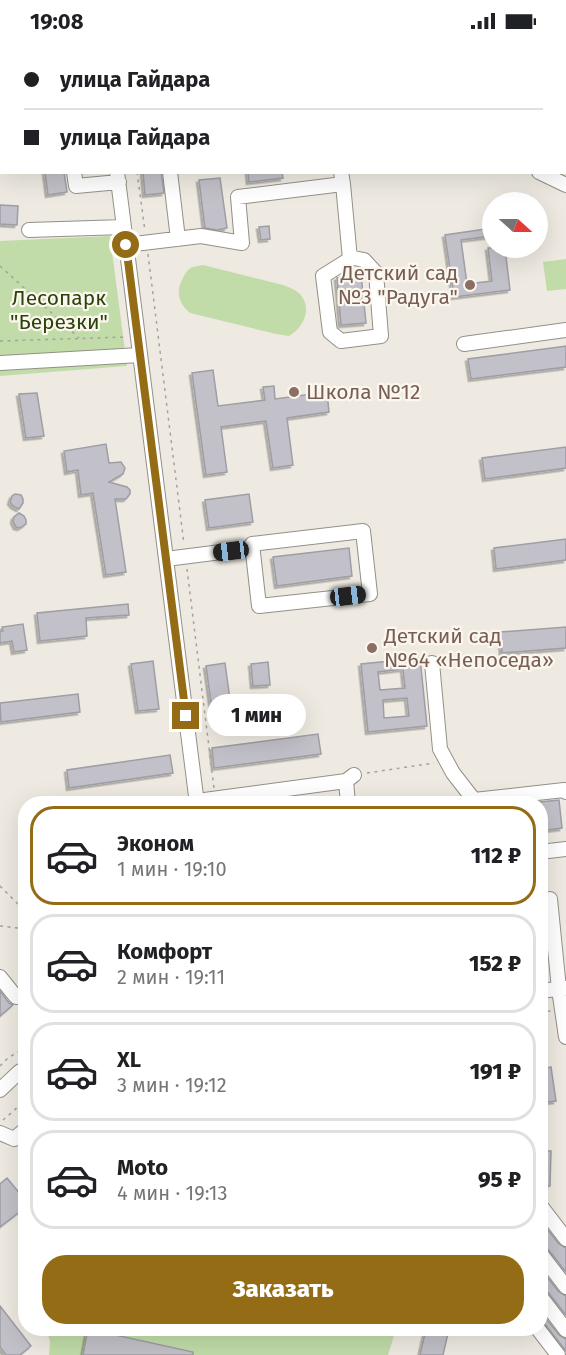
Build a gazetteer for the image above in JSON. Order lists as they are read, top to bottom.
{
  "parks": ["Лесопарк \"Березки\""],
  "places": ["Детский сад №3 \"Радуга\"", "Школа №12", "Детский сад №64 «Непоседа»"],
  "north": "right",
  "page": {
    "status": "19:08",
    "banner": ["улица Гайдара", "улица Гайдара"],
    "bubble": "1 мин",
    "list": [
      {
        "name": "Эконом",
        "note": "1 мин · 19:10",
        "value": "112 ₽"
      },
      {
        "name": "Комфорт",
        "note": "2 мин · 19:11",
        "value": "152 ₽"
      },
      {
        "name": "XL",
        "note": "3 мин · 19:12",
        "value": "191 ₽"
      },
      {
        "name": "Moto",
        "note": "4 мин · 19:13",
        "value": "95 ₽"
      }
    ],
    "buttons": "Заказать"
  }
}
